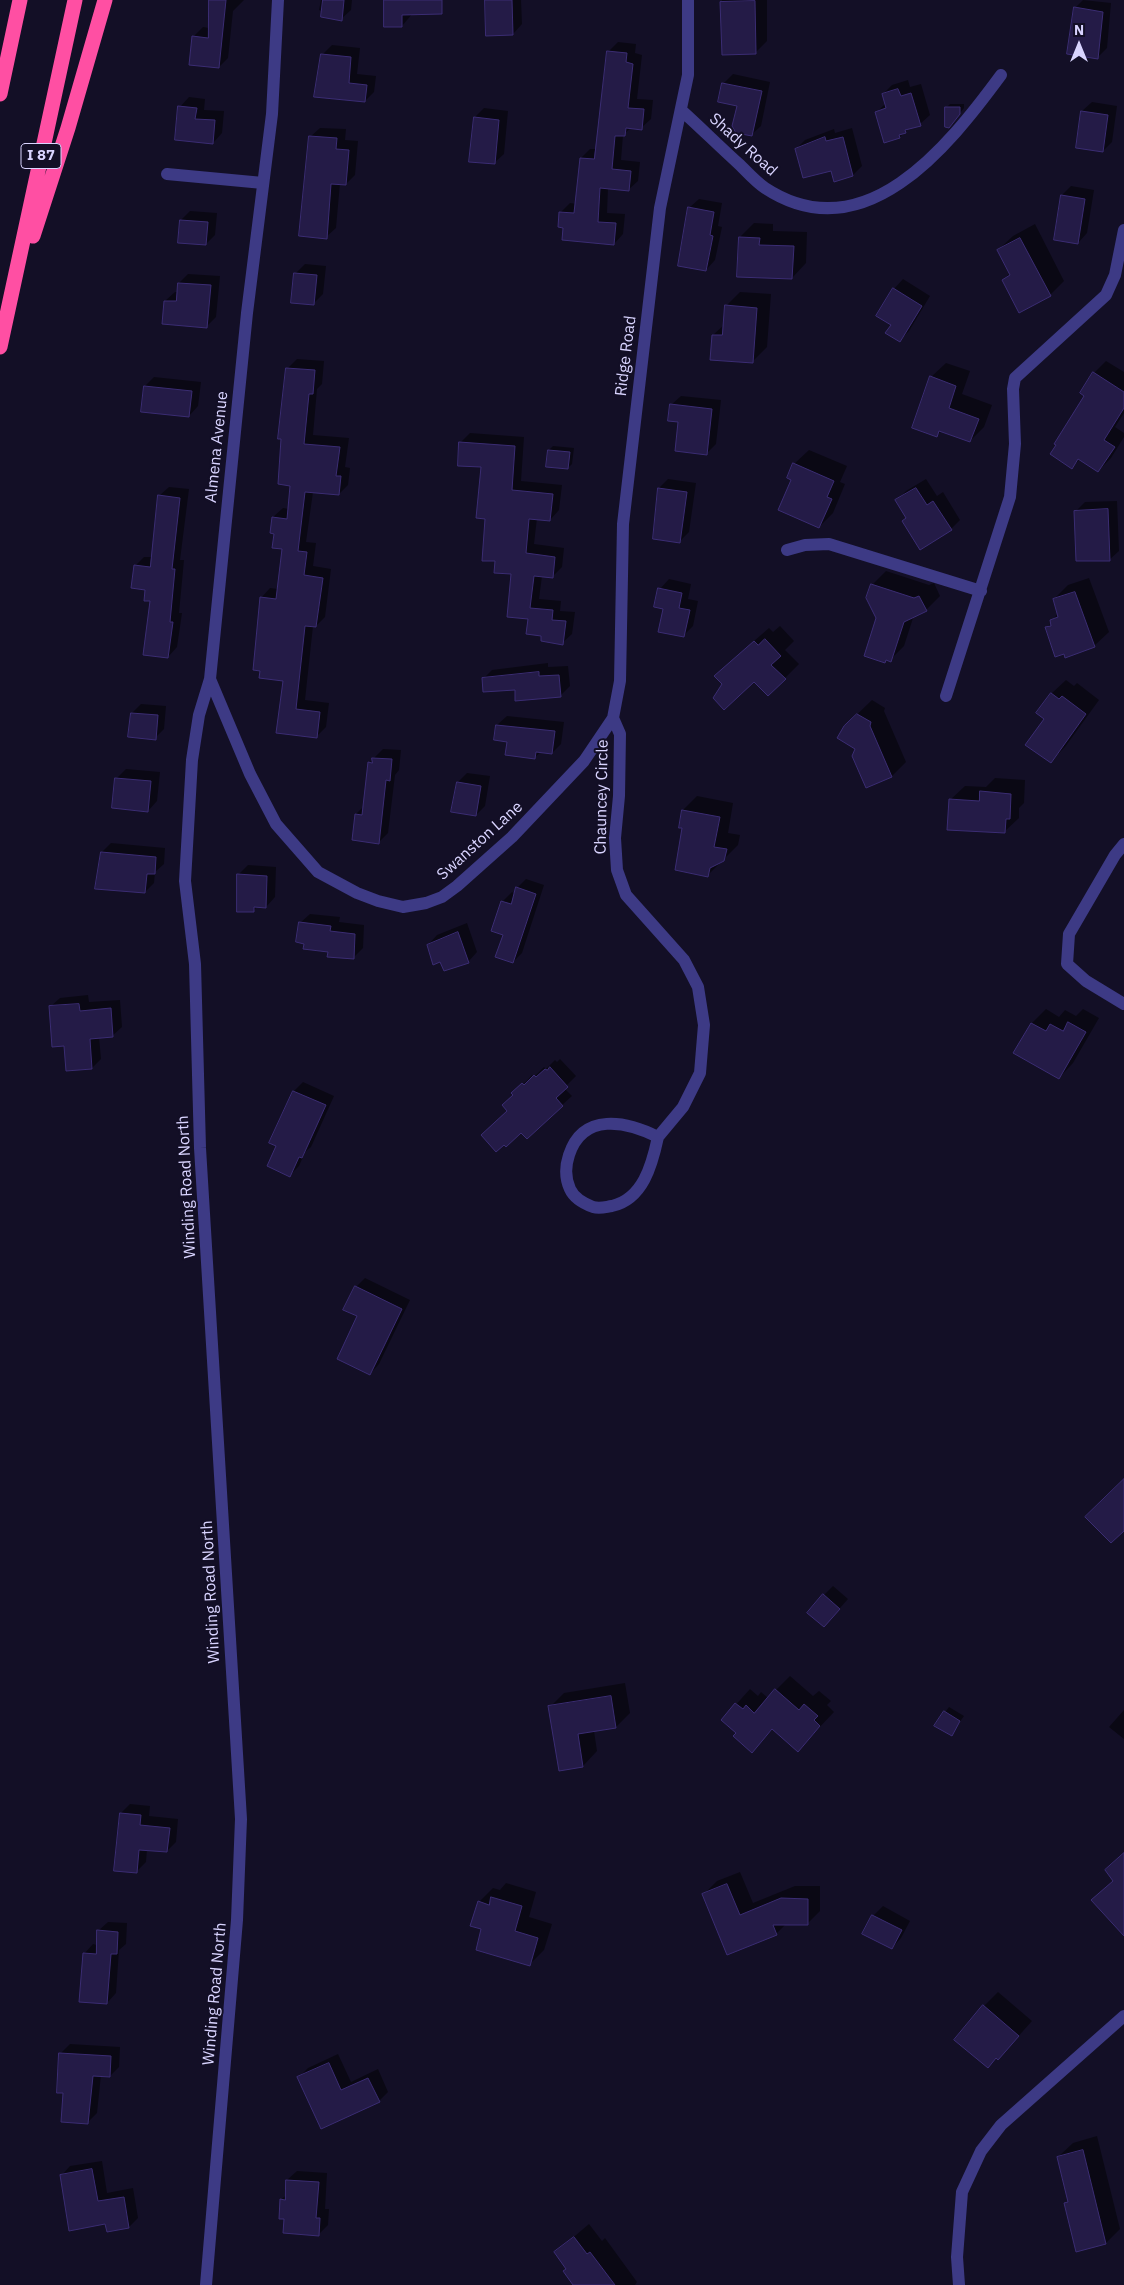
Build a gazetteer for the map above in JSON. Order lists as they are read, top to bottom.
{
  "streets": {
    "highway": ["I 87"],
    "street": [
      "Shady Road",
      "Ridge Road",
      "Almena Avenue",
      "Chauncey Circle",
      "Swanston Lane",
      "Winding Road North"
    ]
  },
  "crossings": [
    ["Shady Road", "Ridge Road"],
    ["Ridge Road", "Chauncey Circle"],
    ["Ridge Road", "Swanston Lane"],
    ["Almena Avenue", "Swanston Lane"],
    ["Almena Avenue", "Winding Road North"],
    ["Chauncey Circle", "Swanston Lane"]
  ],
  "north": "top"
}
